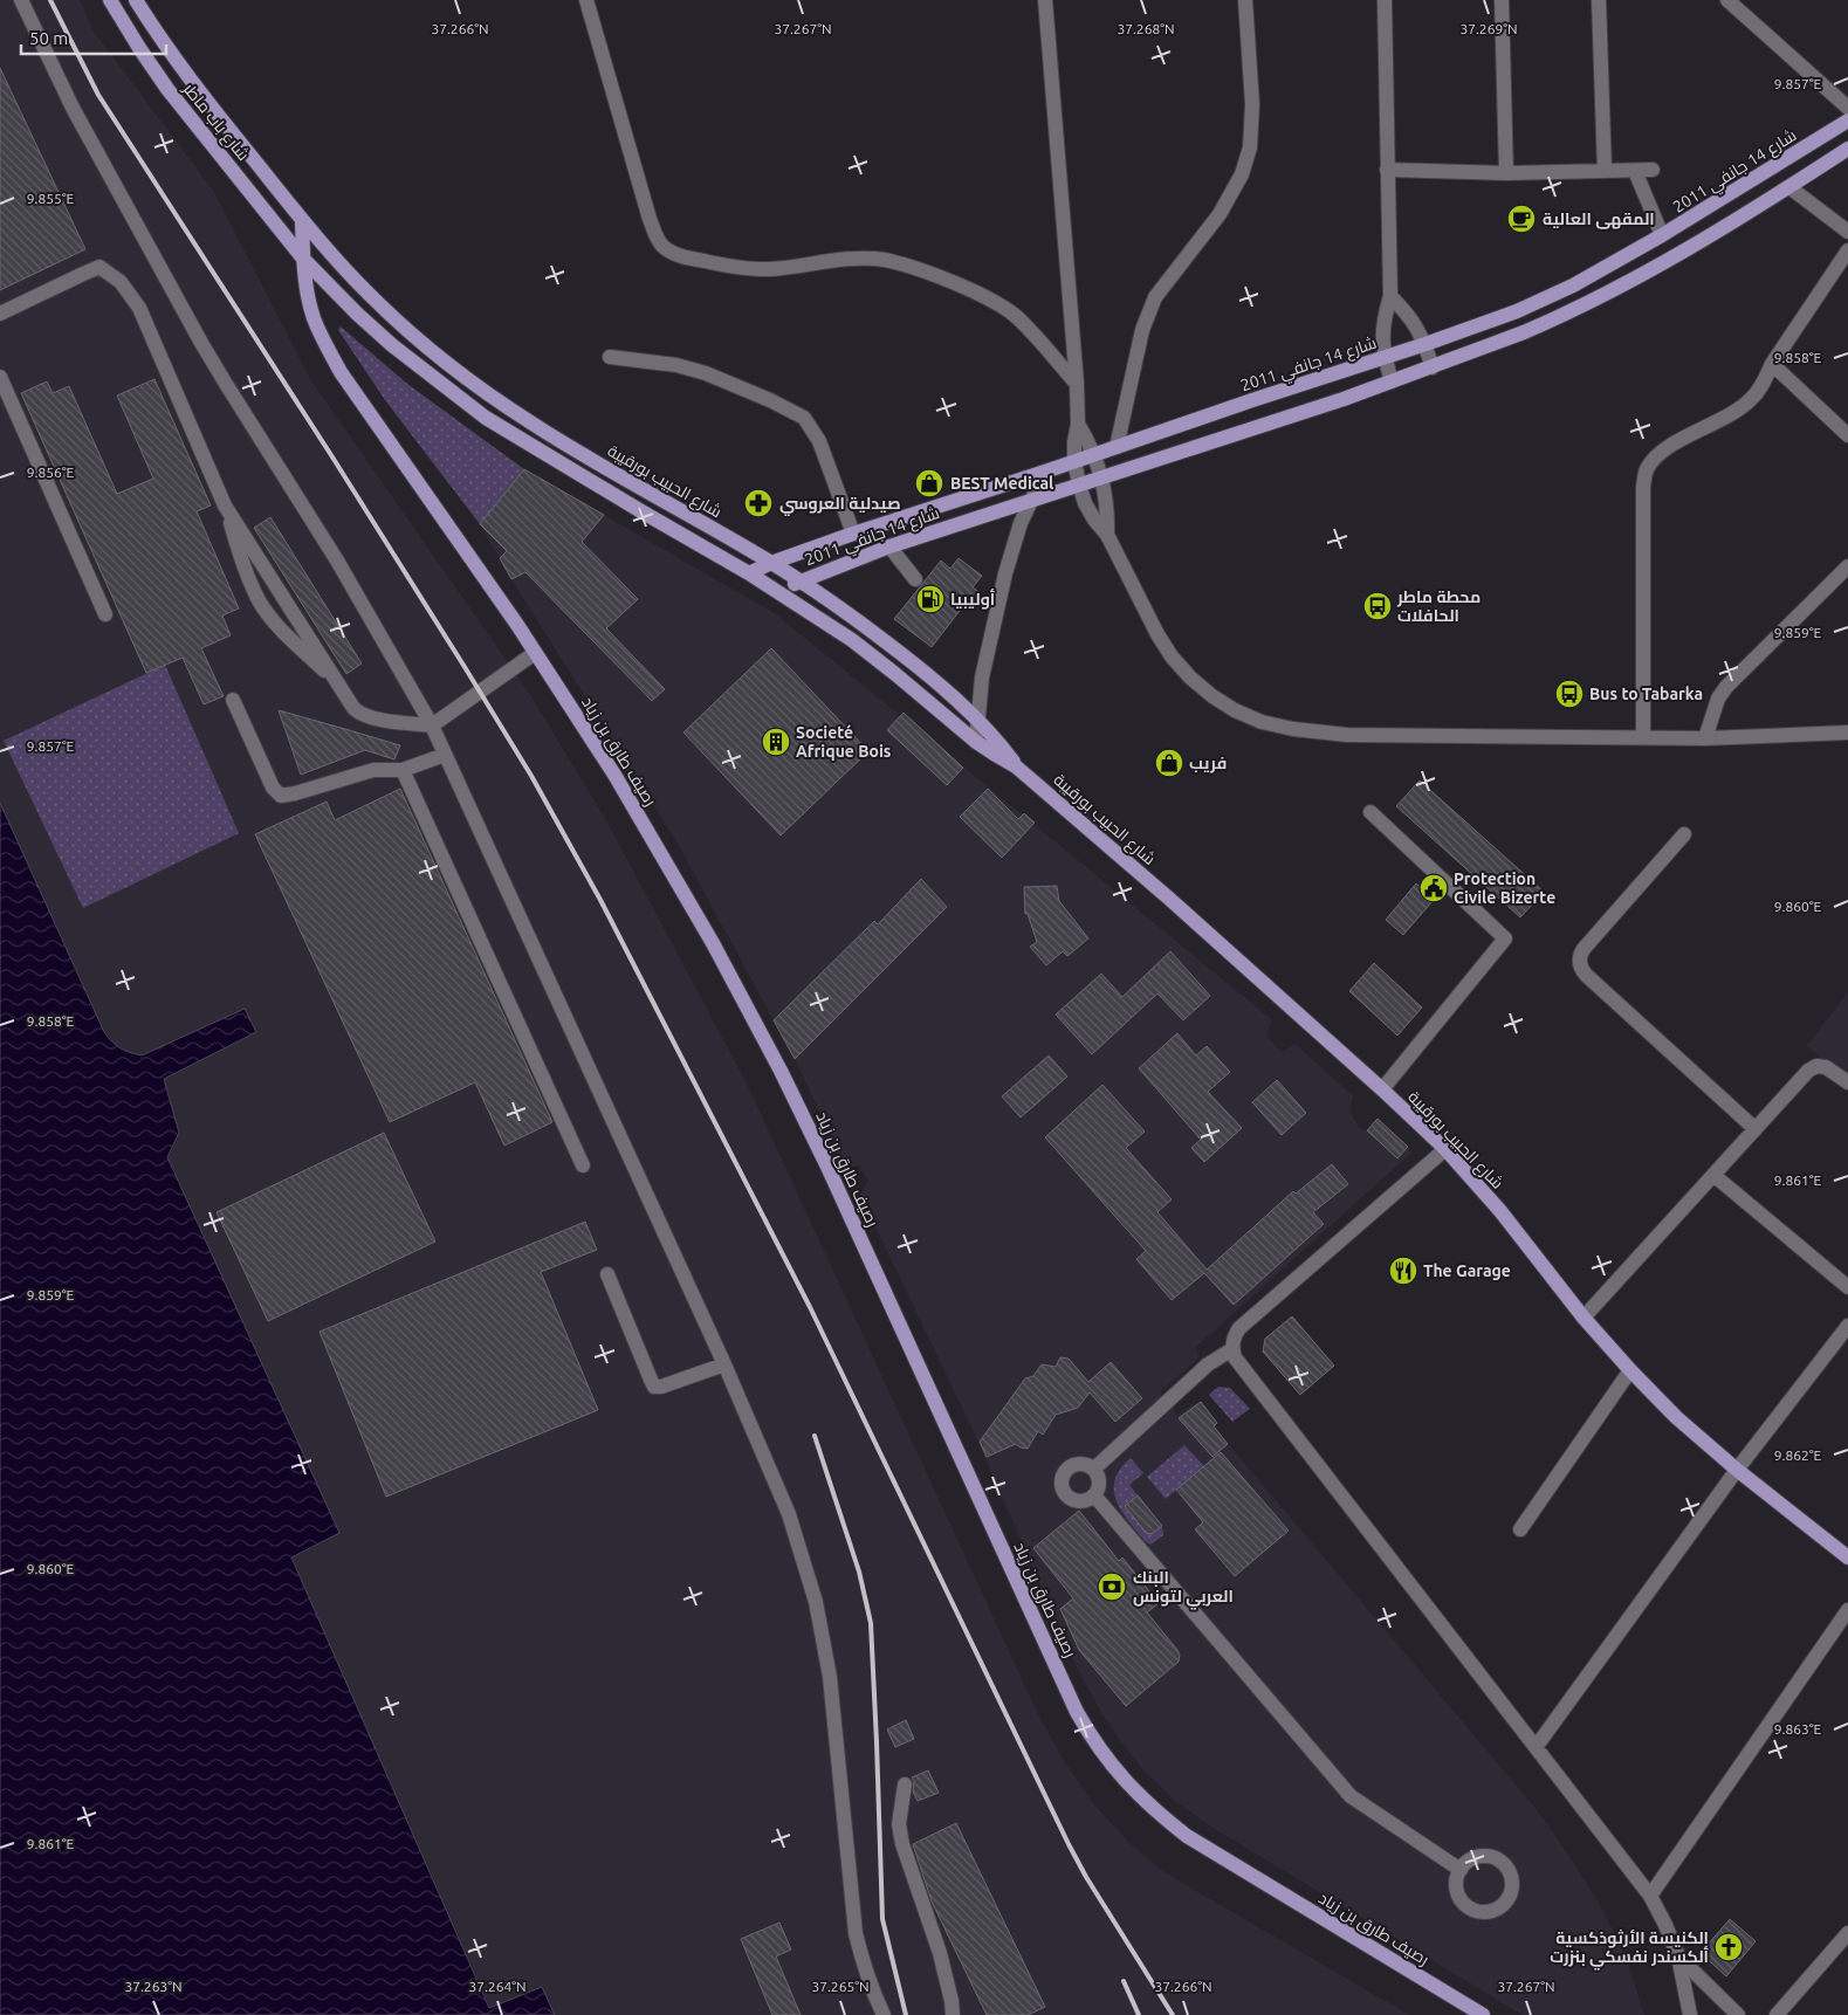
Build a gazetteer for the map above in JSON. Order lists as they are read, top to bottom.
{
  "streets": {
    "main road": [
      "شارع باب ماطر",
      "شارع 14 جانفي 2011",
      "شارع الحبيب بورقيبة",
      "رصيف طارق بن زياد"
    ]
  },
  "crossings": [
    ["شارع باب ماطر", "شارع الحبيب بورقيبة"],
    ["شارع باب ماطر", "رصيف طارق بن زياد"],
    ["شارع 14 جانفي 2011", "شارع الحبيب بورقيبة"],
    ["شارع الحبيب بورقيبة", "رصيف طارق بن زياد"]
  ],
  "places": {
    "cafe": ["المقهى العالية"],
    "shop": ["BEST Medical", "فريب"],
    "pharmacy": ["صيدلية العروسي"],
    "fuel station": ["أوليبيا"],
    "bus stop": ["محطة ماطر الحافلات", "Bus to Tabarka"],
    "building": ["Societé Afrique Bois"],
    "public building": ["Protection Civile Bizerte"],
    "restaurant": ["The Garage"],
    "bank": ["البنك العربي لتونس"],
    "church": ["الكنيسة الأرثوذكسية ألكسندر نفسكي بنزرت"]
  },
  "scale_bar": "50 m",
  "coordinates": [
    "37.266°N",
    "37.267°N",
    "37.269°N",
    "37.268°N",
    "9.857°E",
    "9.855°E",
    "9.858°E",
    "9.856°E",
    "9.859°E",
    "9.860°E",
    "9.861°E",
    "9.862°E",
    "9.863°E",
    "37.263°N",
    "37.264°N",
    "37.265°N"
  ]
}
